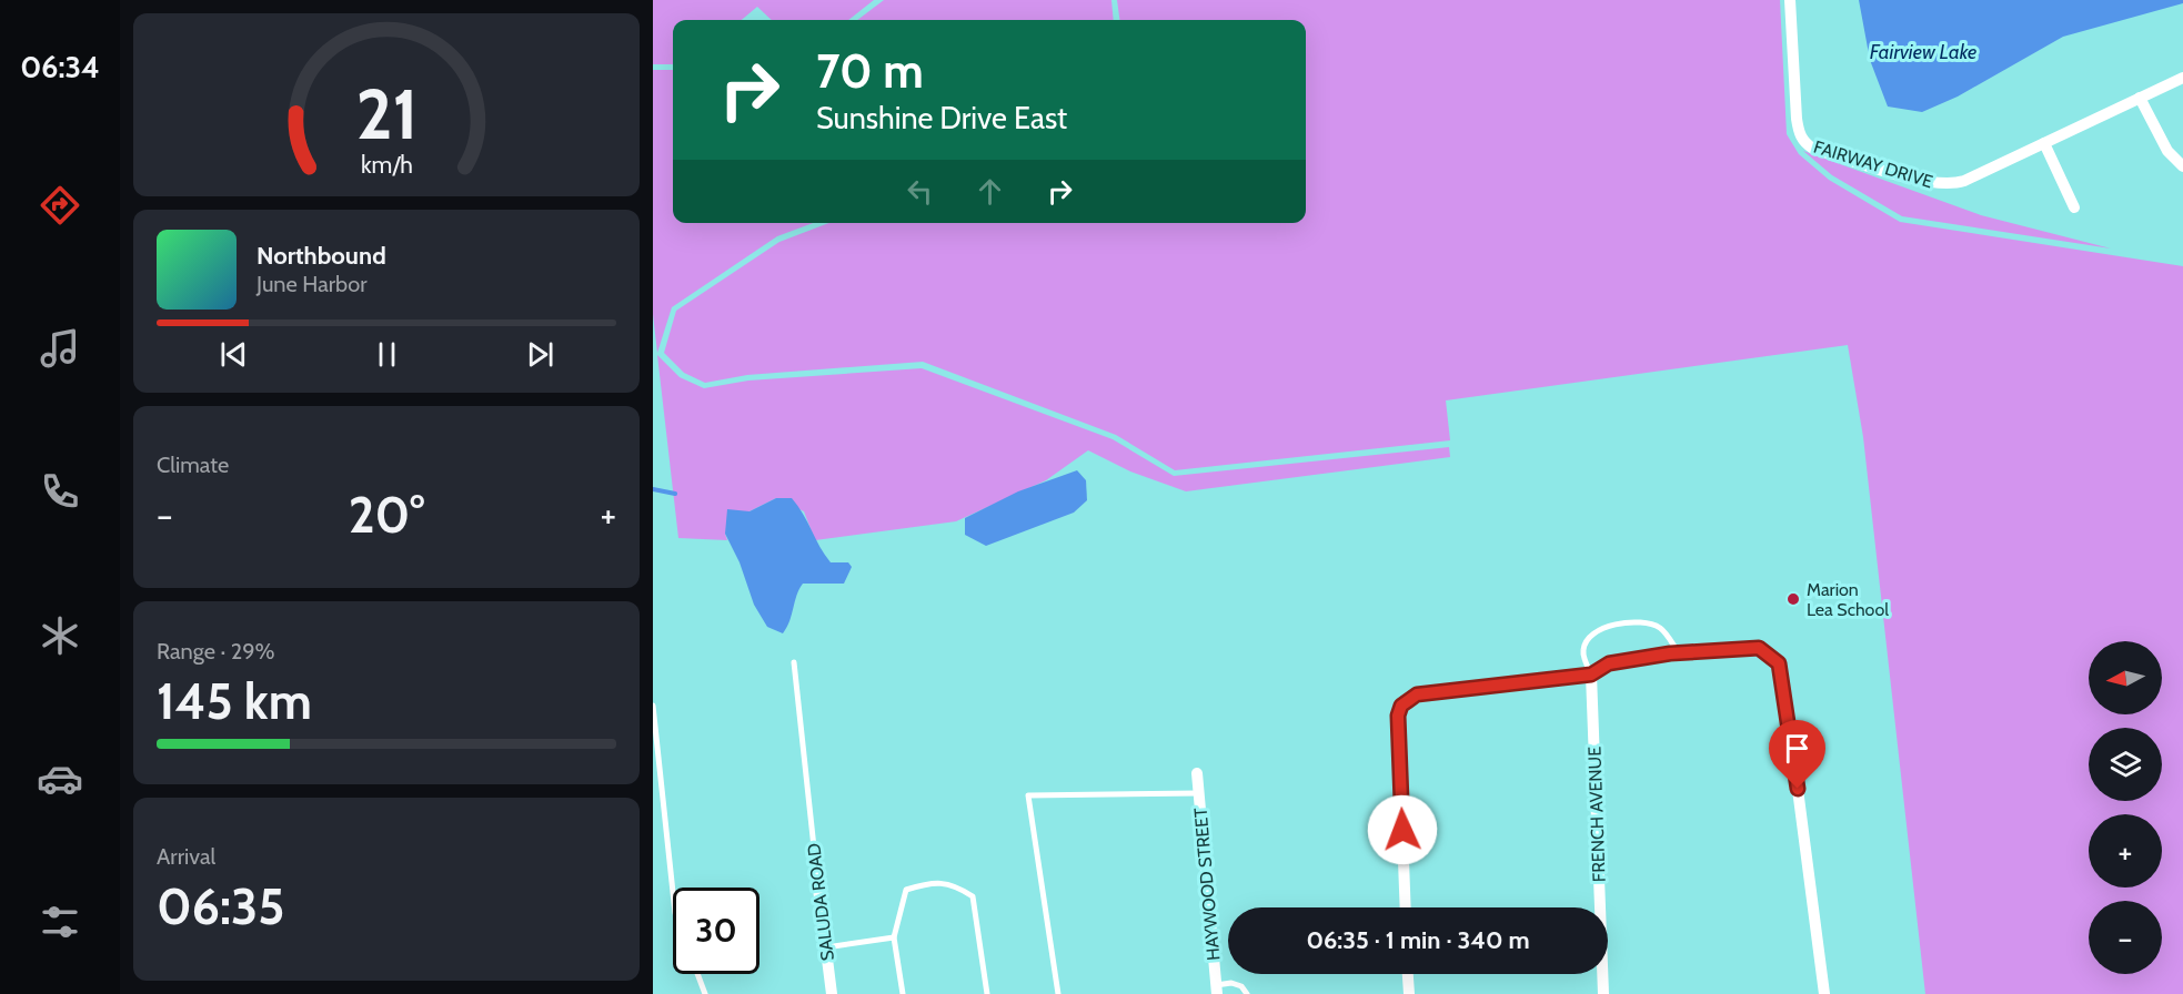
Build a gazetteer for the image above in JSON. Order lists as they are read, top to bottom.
{
  "streets": {
    "street": [
      "FAIRWAY DRIVE",
      "FRENCH AVENUE",
      "HAYWOOD STREET",
      "SALUDA ROAD"
    ]
  },
  "water": ["Fairview Lake"],
  "places": ["Marion Lea School"],
  "north": "left",
  "page": {
    "tabs": "06:34",
    "turn": ["70 m", "Sunshine Drive East"],
    "song": ["Northbound", "June Harbor"],
    "tile": [
      "Climate",
      ["Range · 29%", "145 km"],
      ["Arrival", "06:35"]
    ],
    "heat": ["−", "20°", "+"],
    "map_buttons": ["+", "−"],
    "limit": "30",
    "trip": "06:35 · 1 min · 340 m",
    "gauge": ["21", "km/h"]
  }
}
